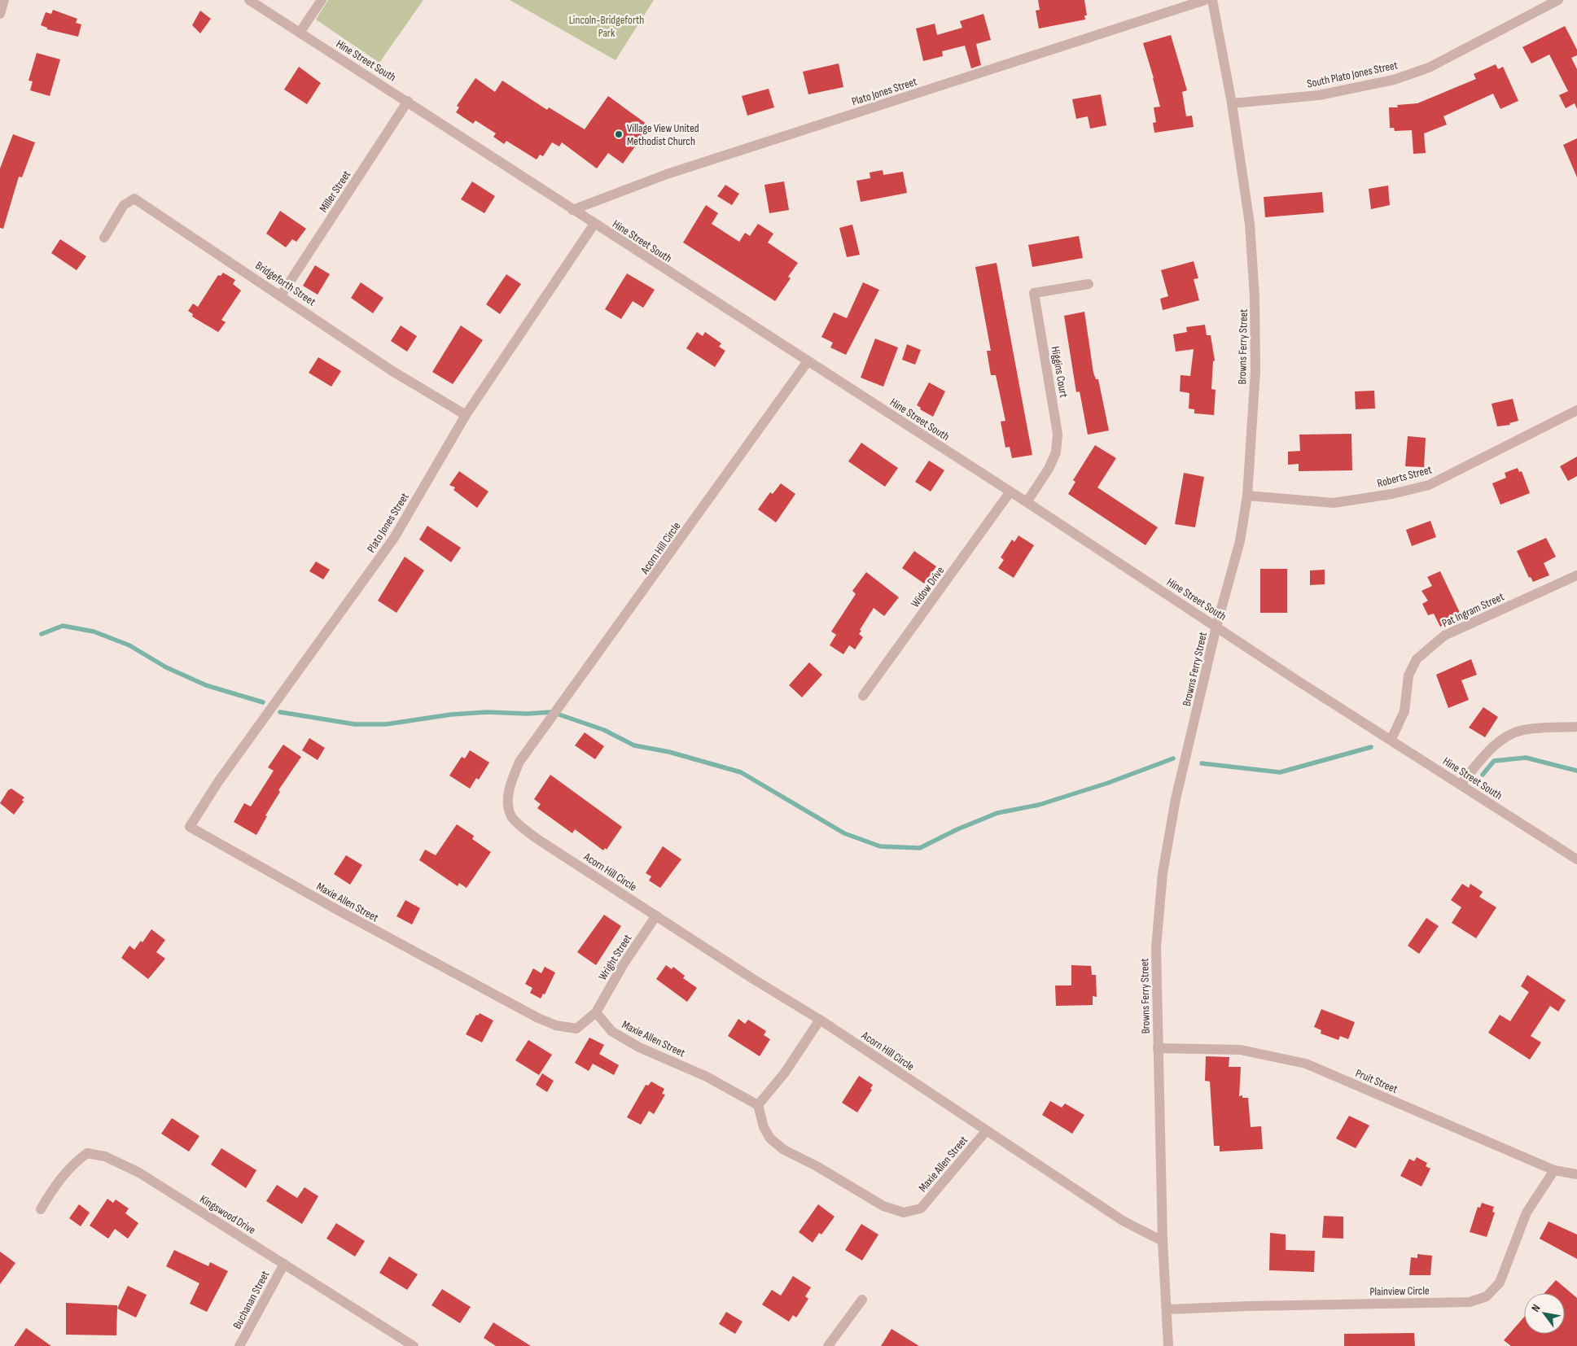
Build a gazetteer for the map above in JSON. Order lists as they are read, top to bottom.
{
  "streets": {
    "street": [
      "Hine Street South",
      "South Plato Jones Street",
      "Plato Jones Street",
      "Miller Street",
      "Bridgeforth Street",
      "Browns Ferry Street",
      "Higgins Court",
      "Roberts Street",
      "Acorn Hill Circle",
      "Widow Drive",
      "Pat Ingram Street",
      "Maxie Allen Street",
      "Wright Street",
      "Pruit Street",
      "Kingswood Drive",
      "Plainview Circle",
      "Buchanan Street"
    ]
  },
  "crossings": [
    ["Hine Street South", "Plato Jones Street"],
    ["Hine Street South", "Miller Street"],
    ["Hine Street South", "Browns Ferry Street"],
    ["Hine Street South", "Higgins Court"],
    ["Hine Street South", "Acorn Hill Circle"],
    ["Hine Street South", "Widow Drive"],
    ["Hine Street South", "Pat Ingram Street"],
    ["South Plato Jones Street", "Browns Ferry Street"],
    ["Plato Jones Street", "Bridgeforth Street"],
    ["Plato Jones Street", "Maxie Allen Street"],
    ["Miller Street", "Bridgeforth Street"],
    ["Browns Ferry Street", "Roberts Street"],
    ["Browns Ferry Street", "Acorn Hill Circle"],
    ["Browns Ferry Street", "Pruit Street"],
    ["Browns Ferry Street", "Plainview Circle"],
    ["Acorn Hill Circle", "Maxie Allen Street"],
    ["Acorn Hill Circle", "Wright Street"],
    ["Maxie Allen Street", "Wright Street"],
    ["Pruit Street", "Plainview Circle"],
    ["Kingswood Drive", "Buchanan Street"]
  ],
  "parks": ["Lincoln-Bridgeforth Park"],
  "places": ["Village View United Methodist Church"],
  "north": "top left"
}
